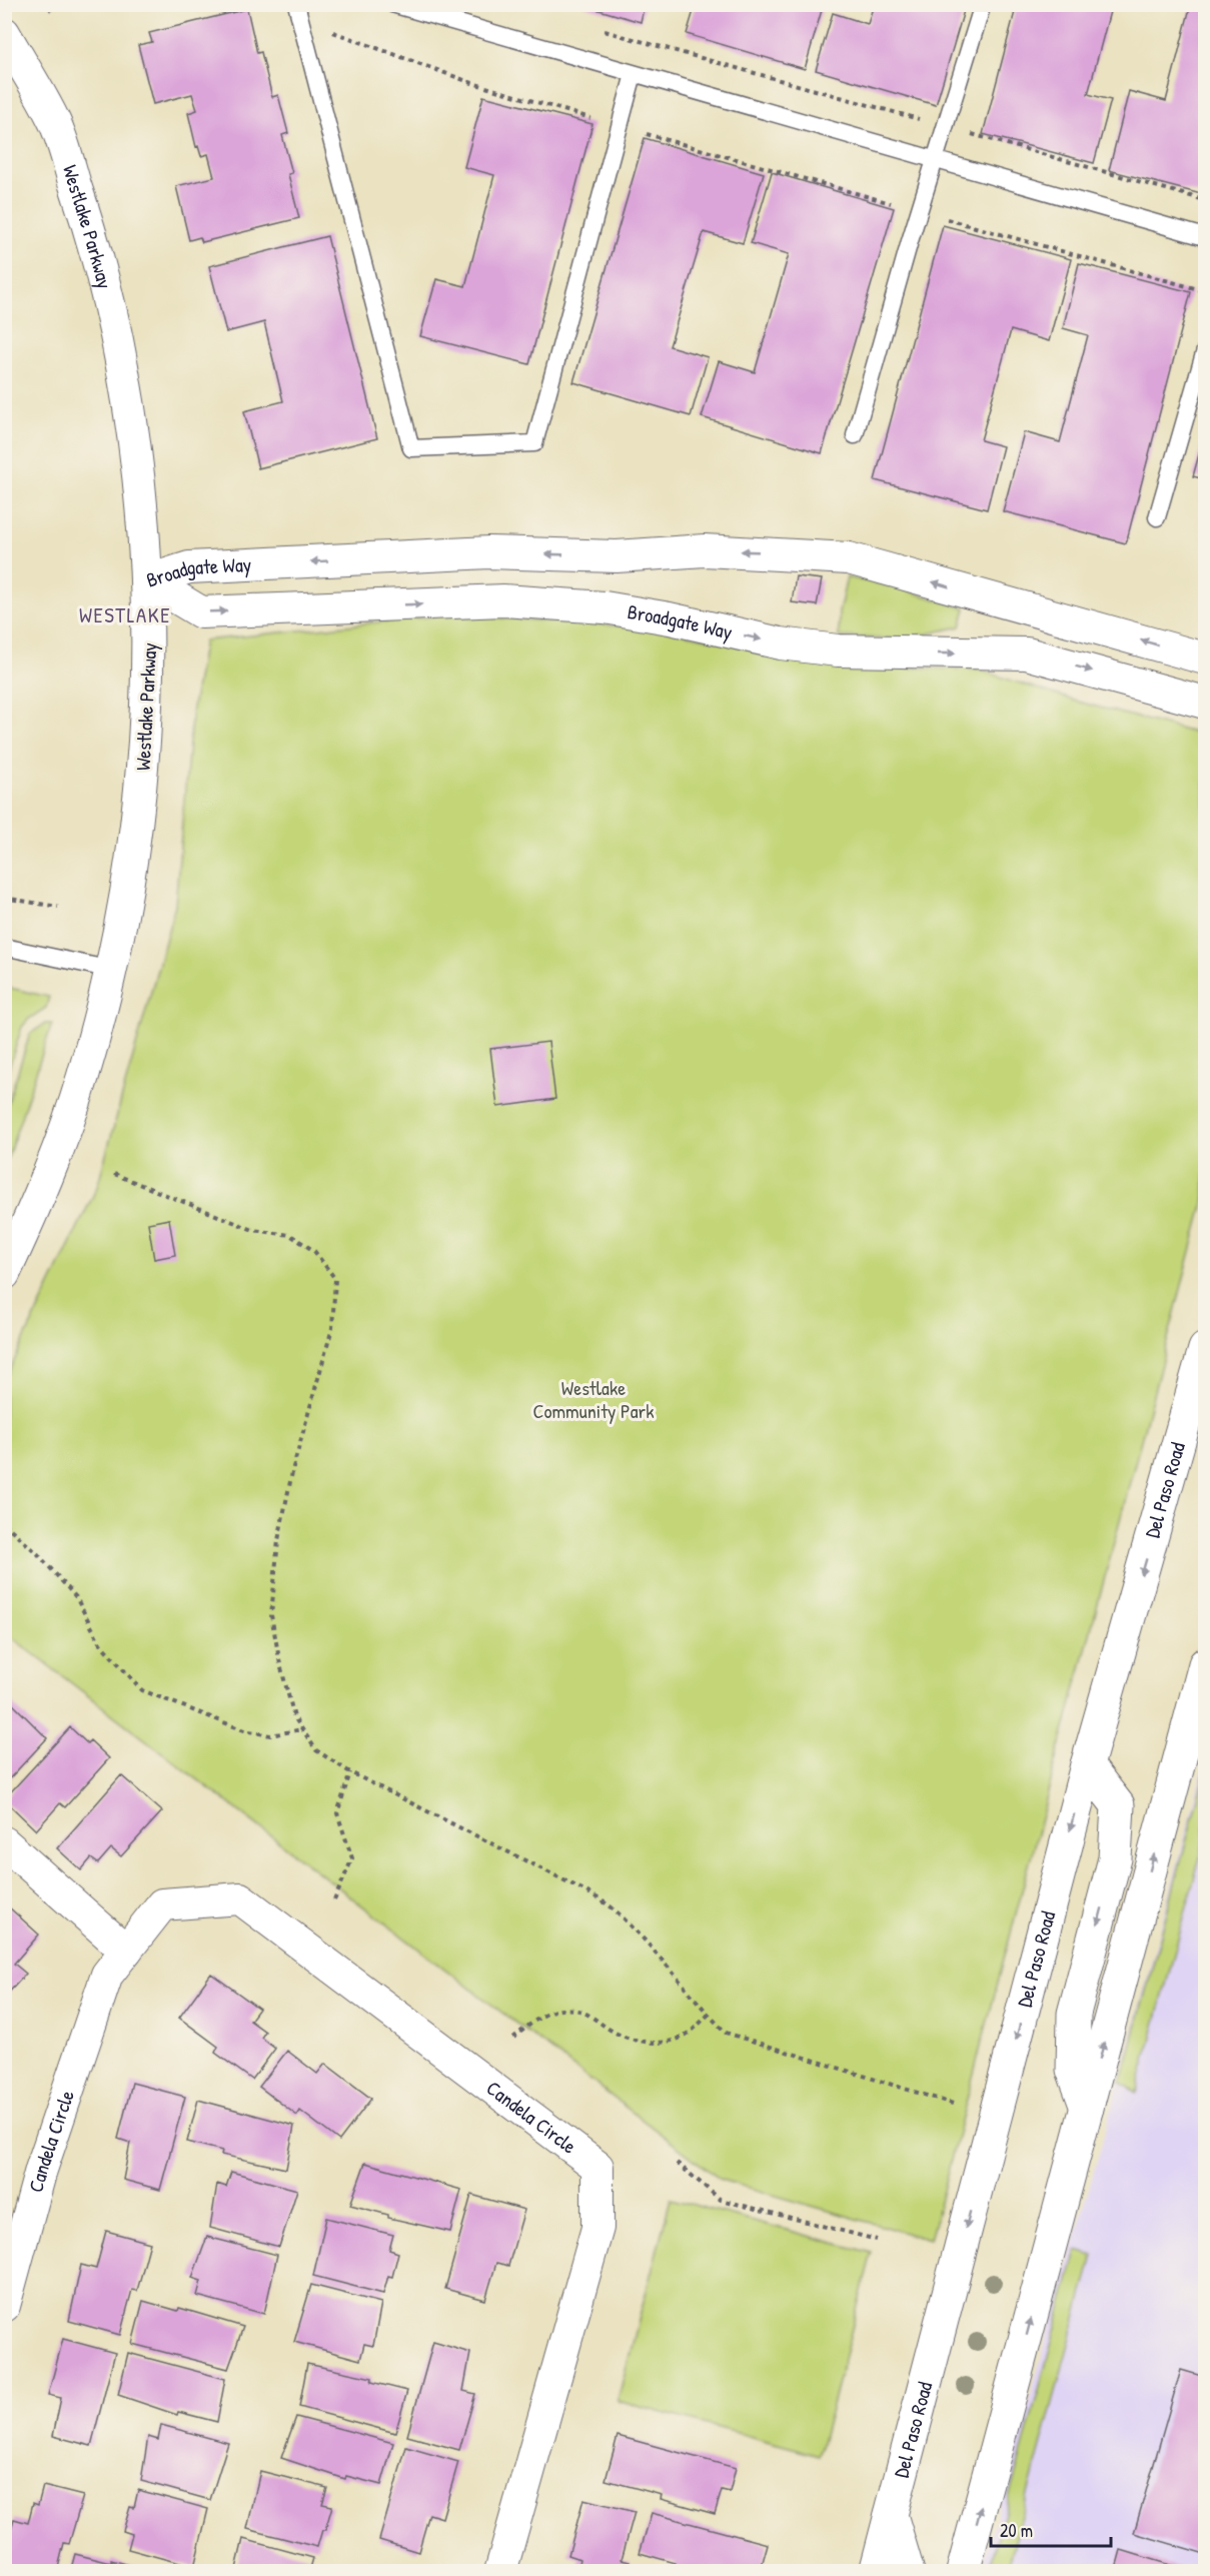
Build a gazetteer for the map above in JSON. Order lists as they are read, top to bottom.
{
  "streets": {
    "street": [
      "Westlake Parkway",
      "Broadgate Way",
      "Del Paso Road",
      "Candela Circle"
    ]
  },
  "crossings": [
    ["Westlake Parkway", "Broadgate Way"]
  ],
  "districts": ["WESTLAKE"],
  "parks": ["Westlake Community Park"],
  "scale_bar": "20 m"
}
